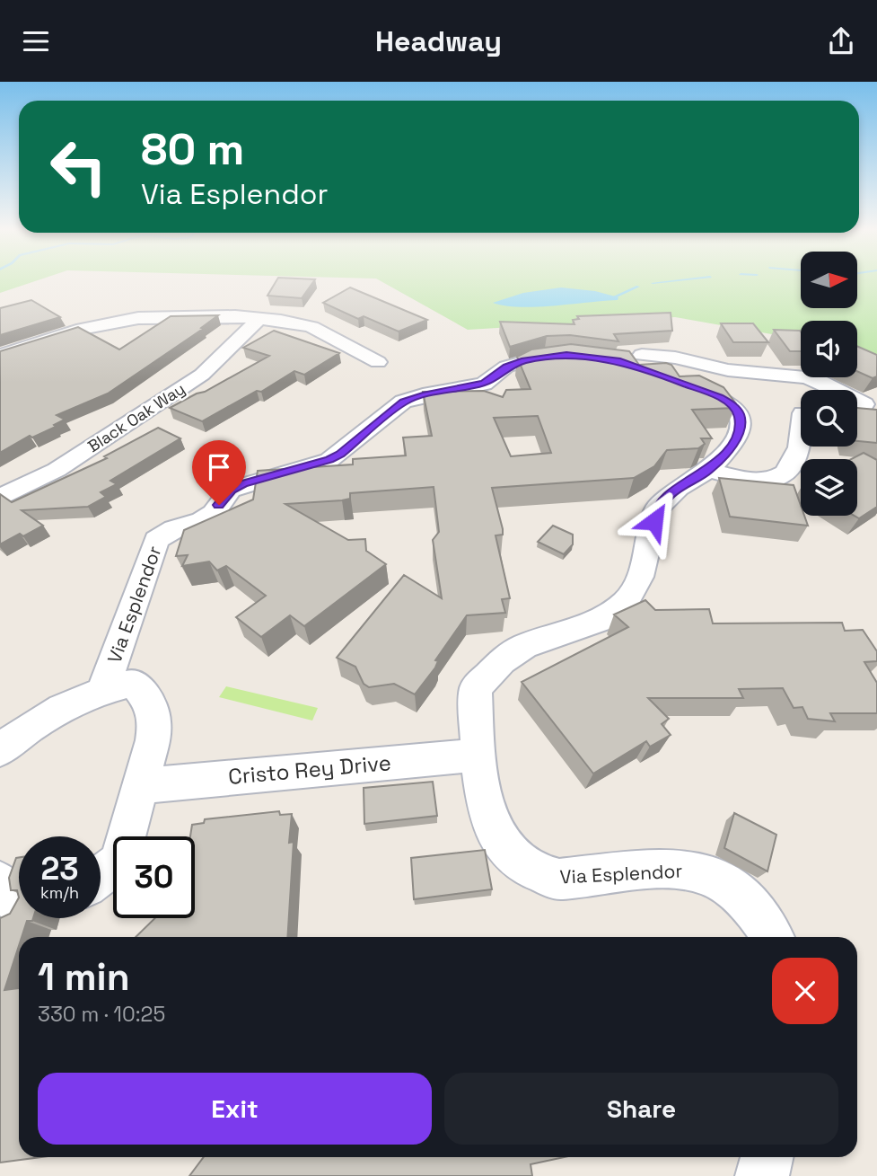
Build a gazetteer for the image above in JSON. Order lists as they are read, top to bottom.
{
  "streets": {
    "street": ["Black Oak Way", "Via Esplendor", "Cristo Rey Drive"]
  },
  "crossings": [
    ["Via Esplendor", "Cristo Rey Drive"]
  ],
  "north": "right",
  "page": {
    "header": "Headway",
    "turn": ["80 m", "Via Esplendor"],
    "speed": "23 km/h",
    "limit": "30",
    "heading": ["1 min", "330 m · 10:25"],
    "buttons": ["Exit", "Share"]
  }
}
